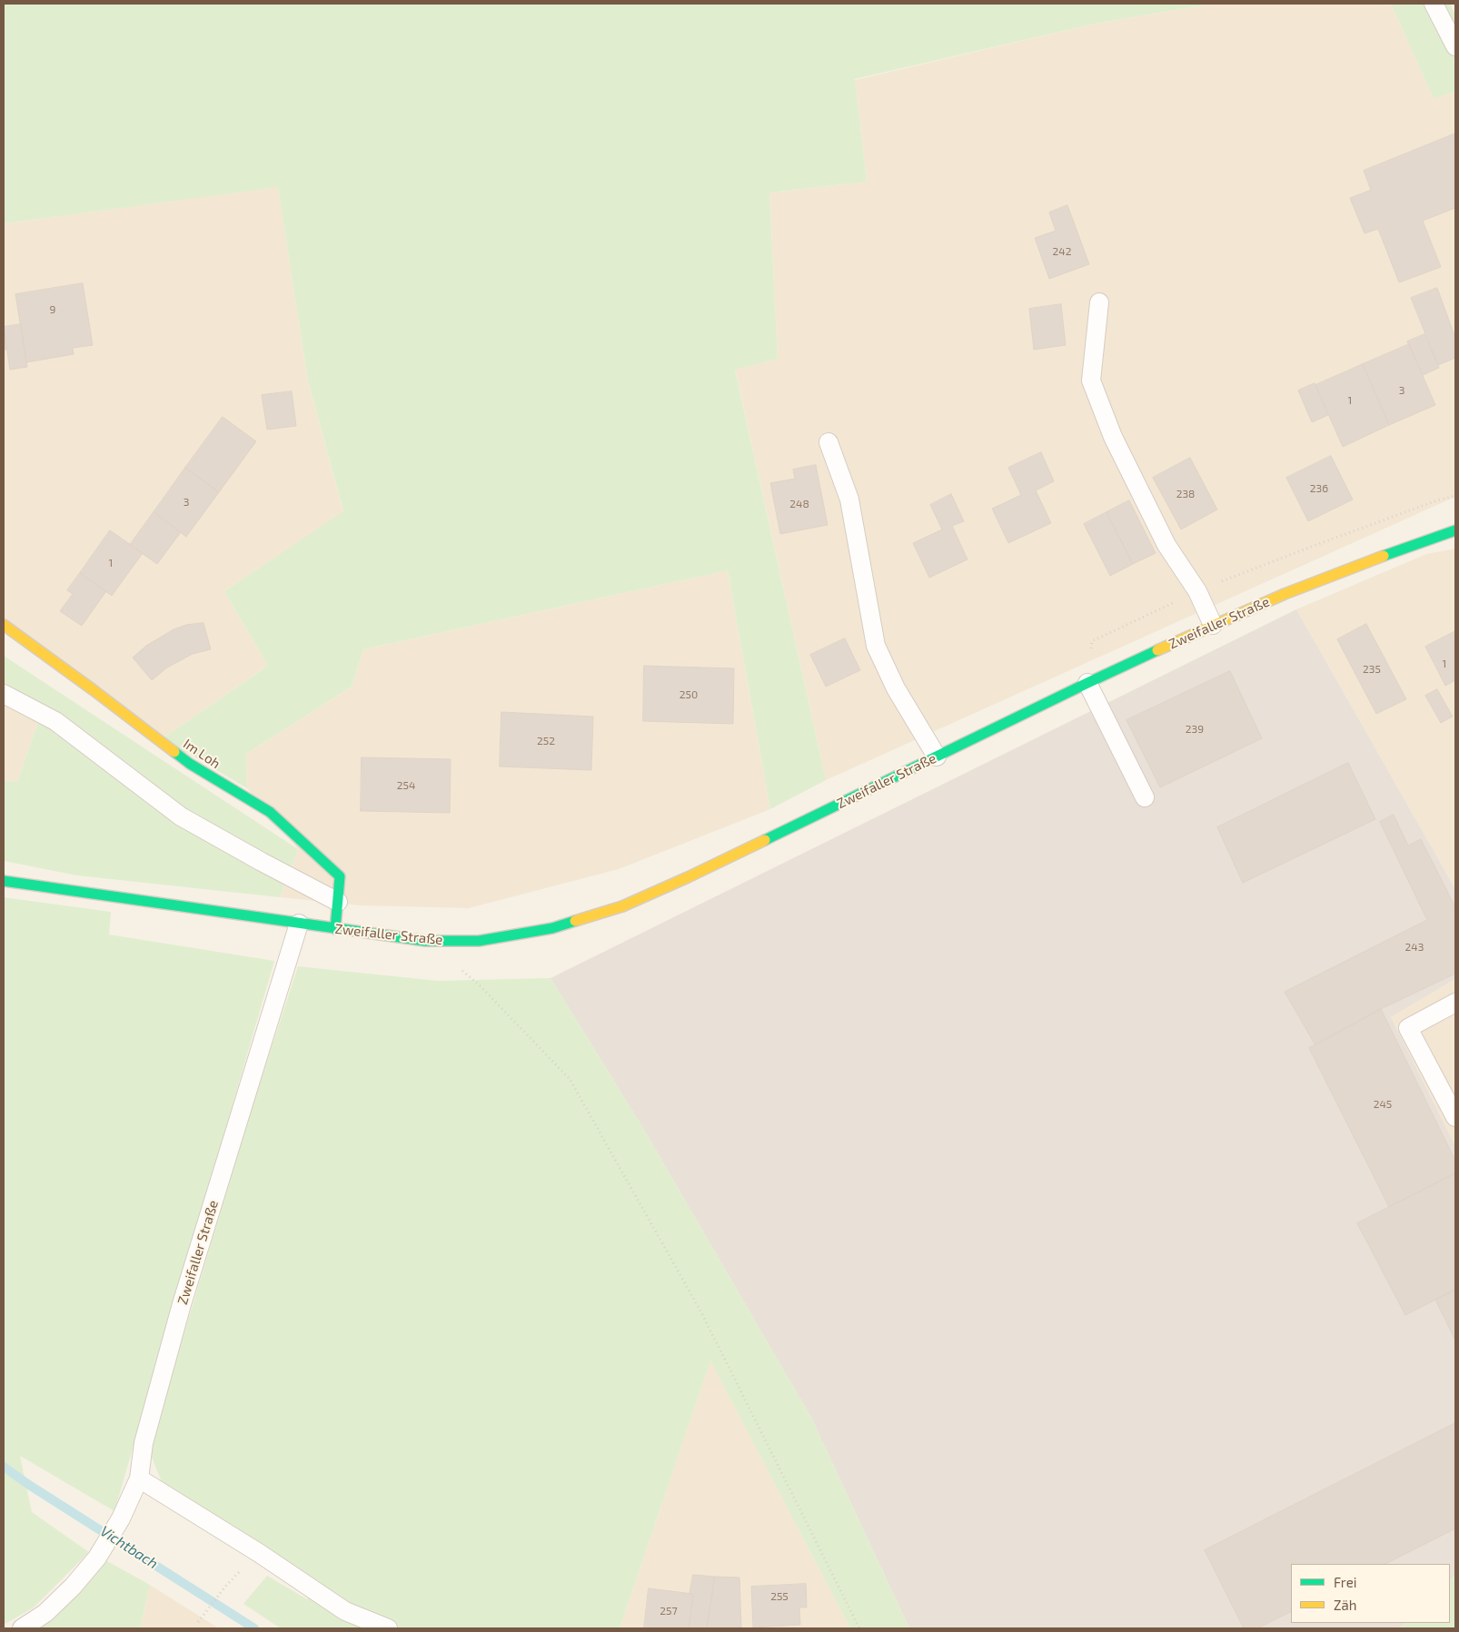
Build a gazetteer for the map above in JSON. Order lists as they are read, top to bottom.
{
  "streets": {
    "main road": ["Zweifaller Straße", "Im Loh"]
  },
  "crossings": [
    ["Zweifaller Straße", "Im Loh"]
  ],
  "water": ["Vichtbach"],
  "house_numbers": [
    "242",
    "9",
    "3",
    "1",
    "236",
    "238",
    "3",
    "248",
    "1",
    "1",
    "235",
    "250",
    "239",
    "252",
    "254",
    "243",
    "245",
    "255",
    "257"
  ],
  "legend": ["Frei", "Zäh"]
}
